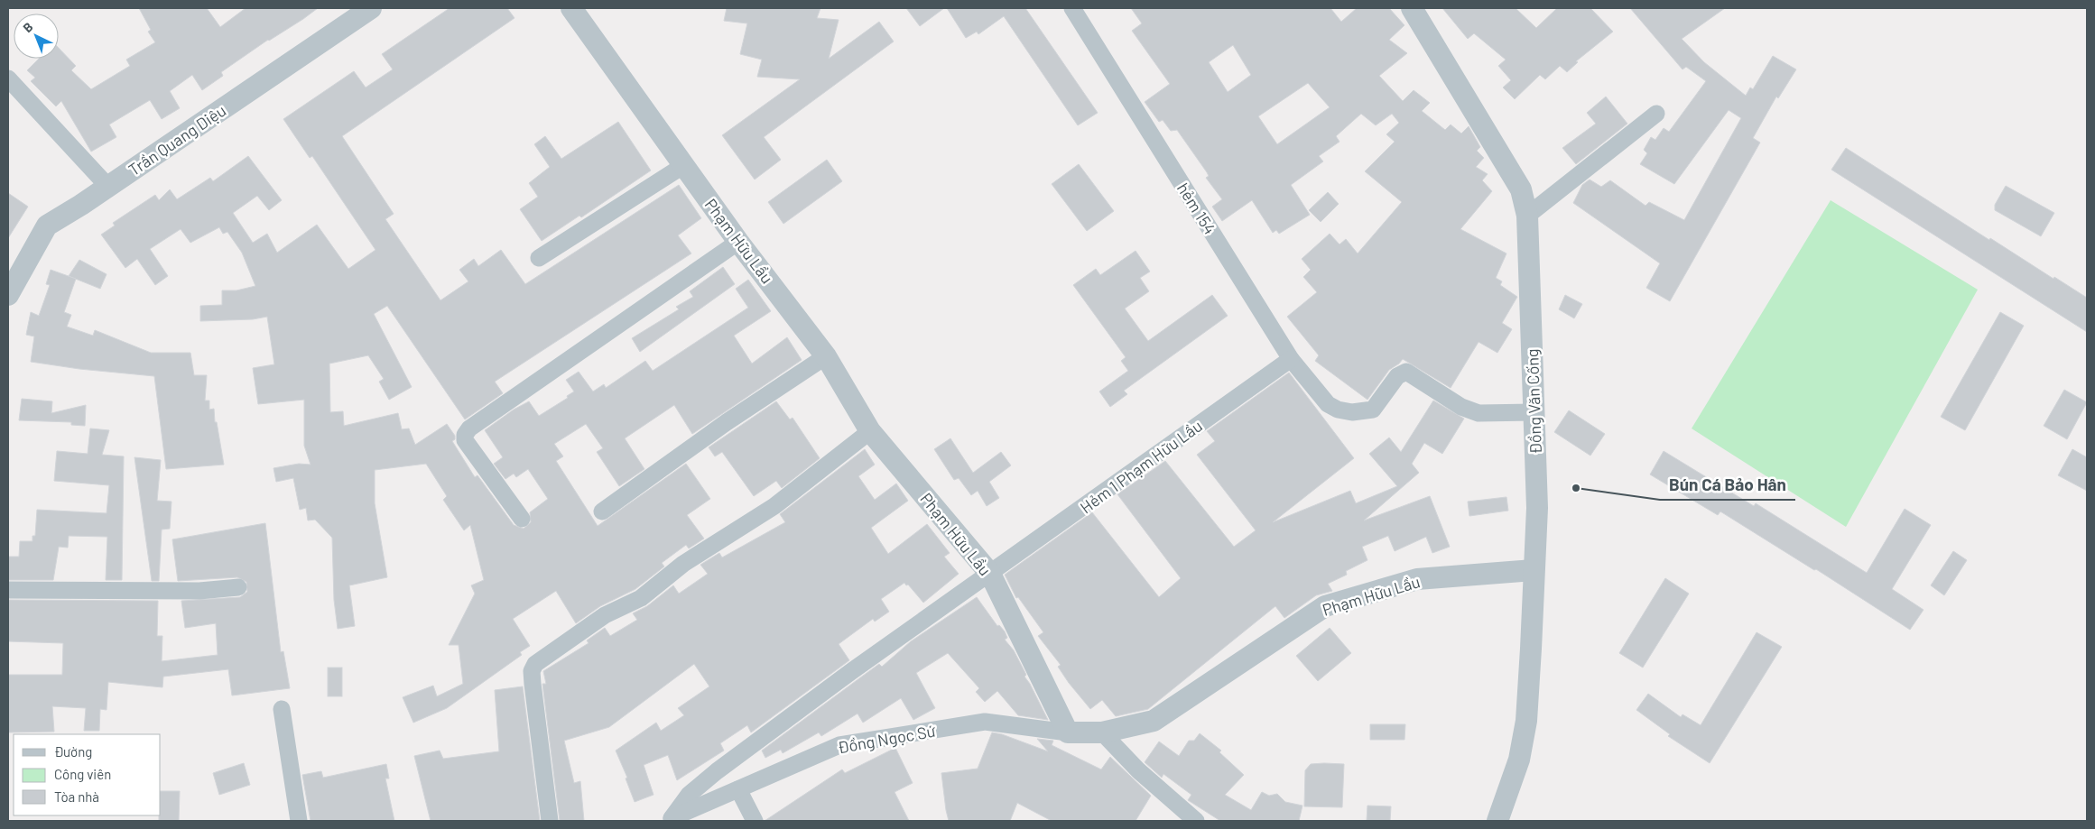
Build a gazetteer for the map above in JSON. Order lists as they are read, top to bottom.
{
  "streets": {
    "street": [
      "Trần Quang Diệu",
      "hẻm 154",
      "Phạm Hữu Lầu",
      "Đồng Văn Cống",
      "Hẻm 1 Phạm Hữu Lầu",
      "Đồng Ngọc Sứ"
    ]
  },
  "crossings": [
    ["hẻm 154", "Đồng Văn Cống"],
    ["hẻm 154", "Hẻm 1 Phạm Hữu Lầu"],
    ["Phạm Hữu Lầu", "Đồng Văn Cống"],
    ["Phạm Hữu Lầu", "Hẻm 1 Phạm Hữu Lầu"],
    ["Phạm Hữu Lầu", "Đồng Ngọc Sứ"],
    ["Hẻm 1 Phạm Hữu Lầu", "Đồng Ngọc Sứ"]
  ],
  "places": ["Bún Cá Bảo Hân"],
  "legend": ["Đường", "Công viên", "Tòa nhà"],
  "north": "top left"
}
